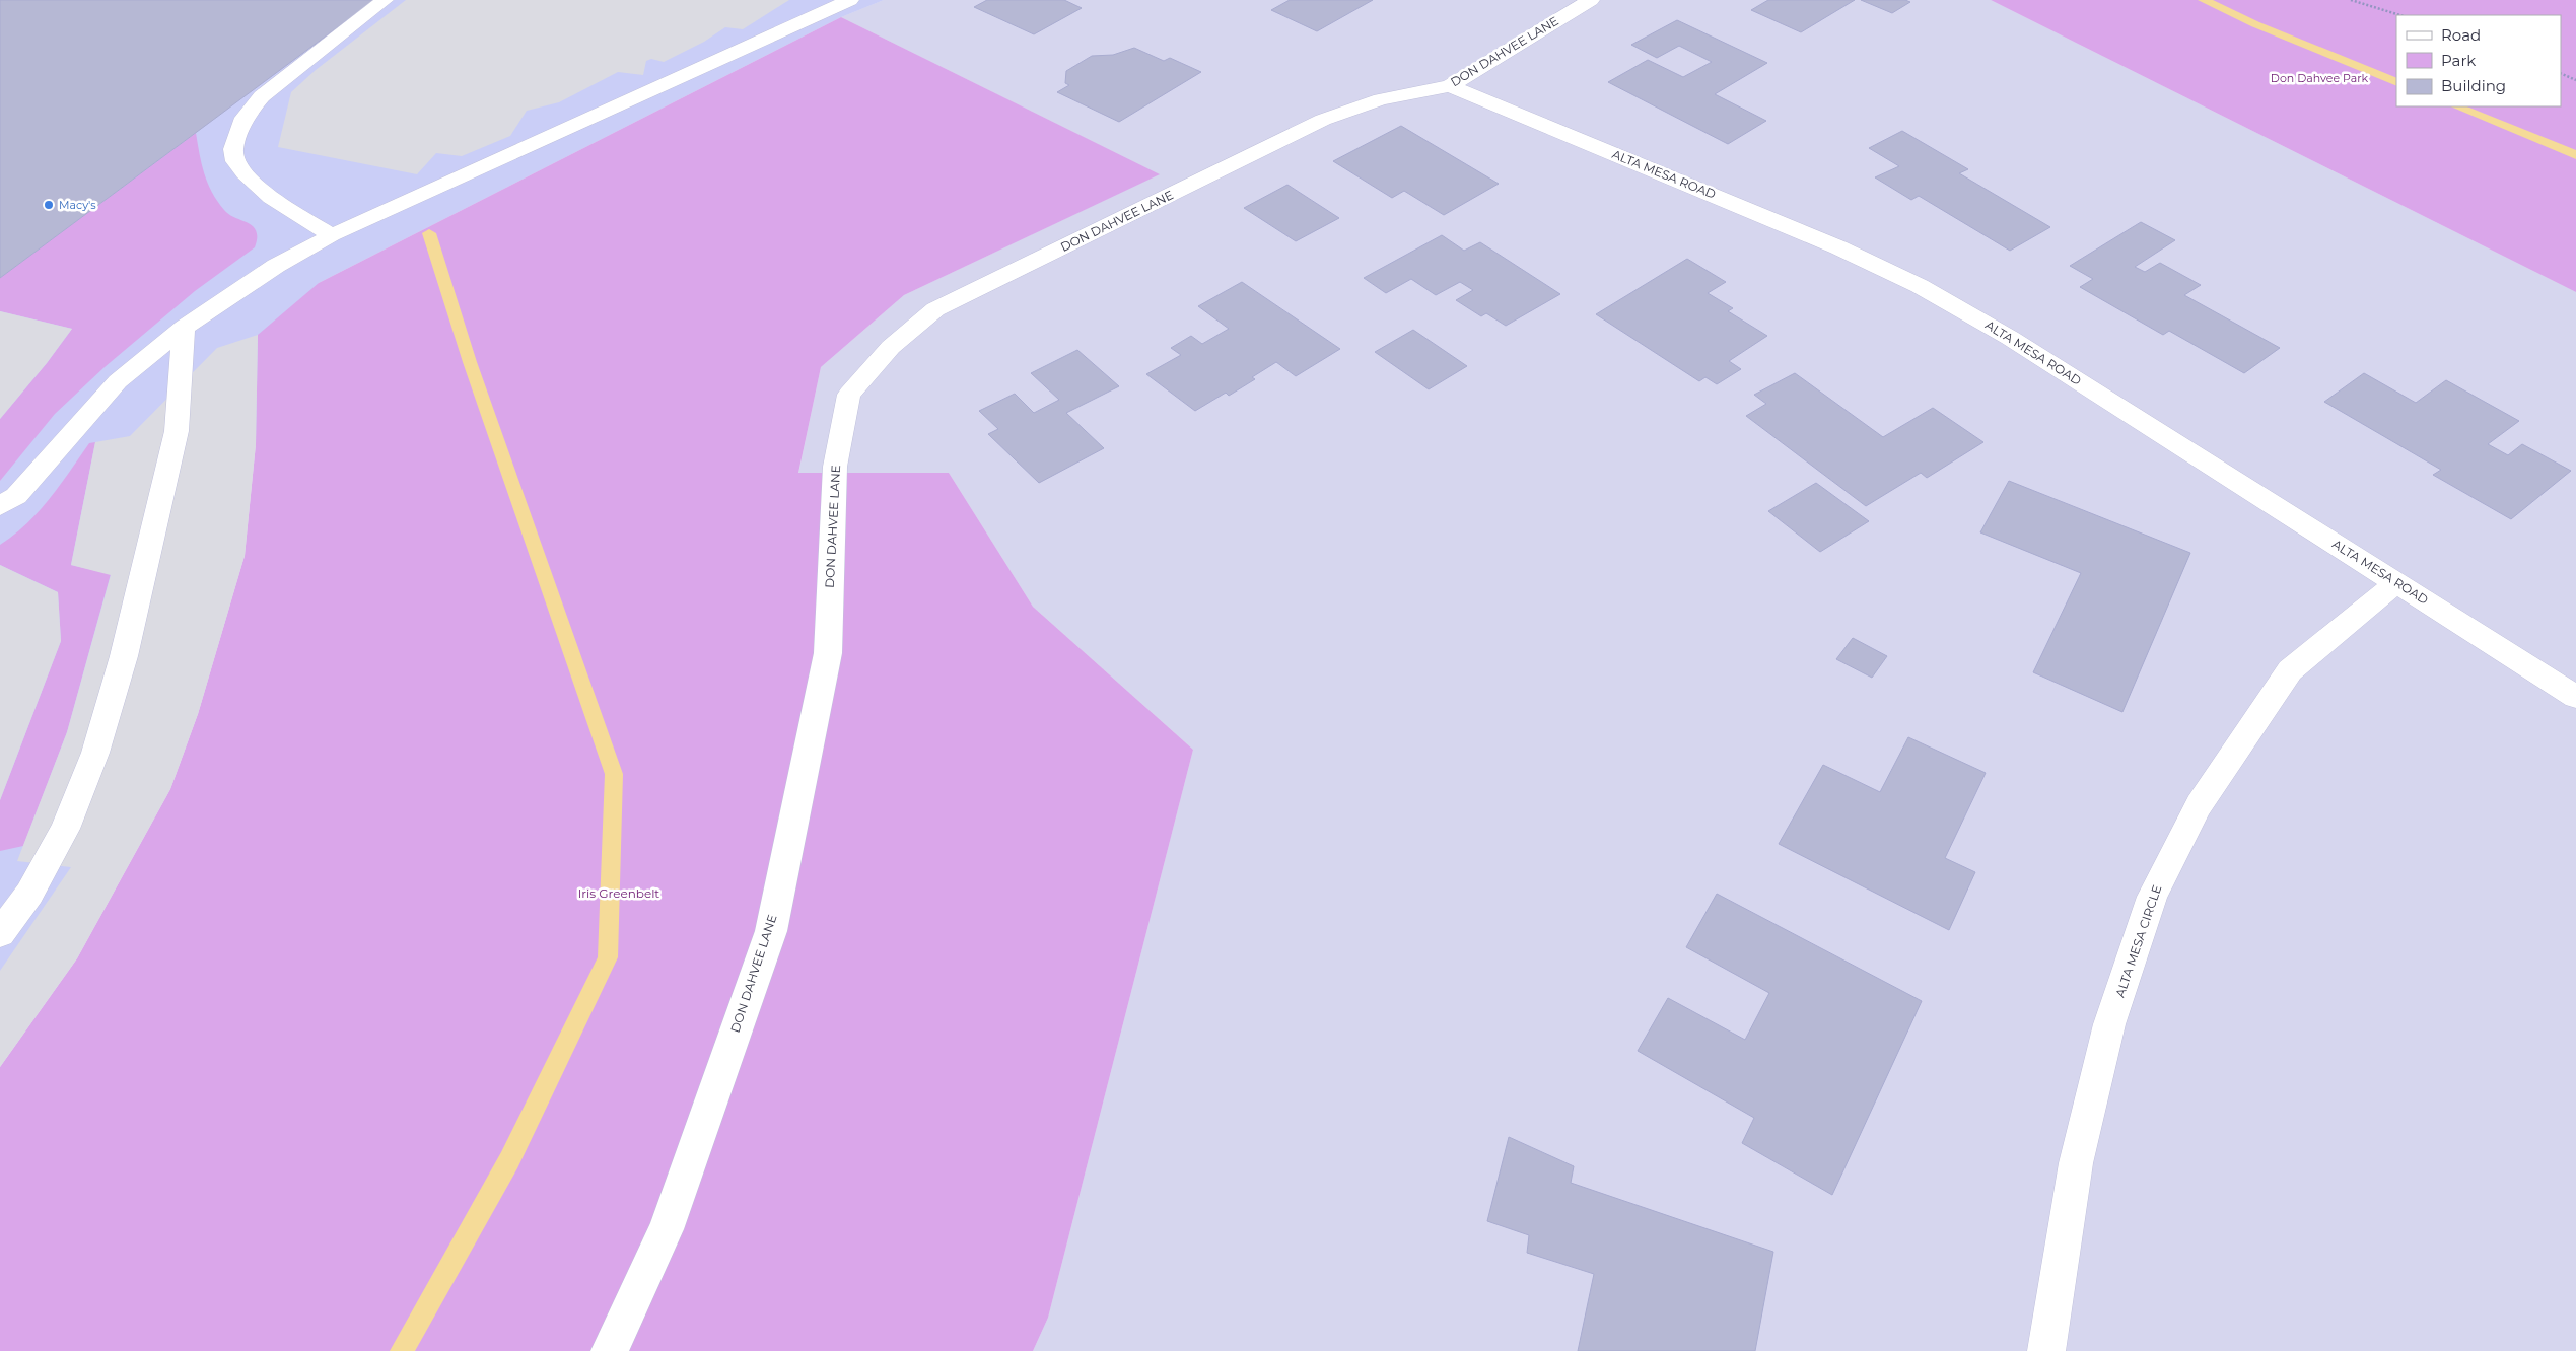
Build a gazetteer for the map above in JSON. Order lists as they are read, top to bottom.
{
  "streets": {
    "street": ["DON DAHVEE LANE", "ALTA MESA ROAD", "ALTA MESA CIRCLE"]
  },
  "crossings": [
    ["DON DAHVEE LANE", "ALTA MESA ROAD"],
    ["ALTA MESA ROAD", "ALTA MESA CIRCLE"]
  ],
  "parks": ["Don Dahvee Park", "Iris Greenbelt"],
  "places": ["Macy's"],
  "legend": ["Road", "Park", "Building"]
}
